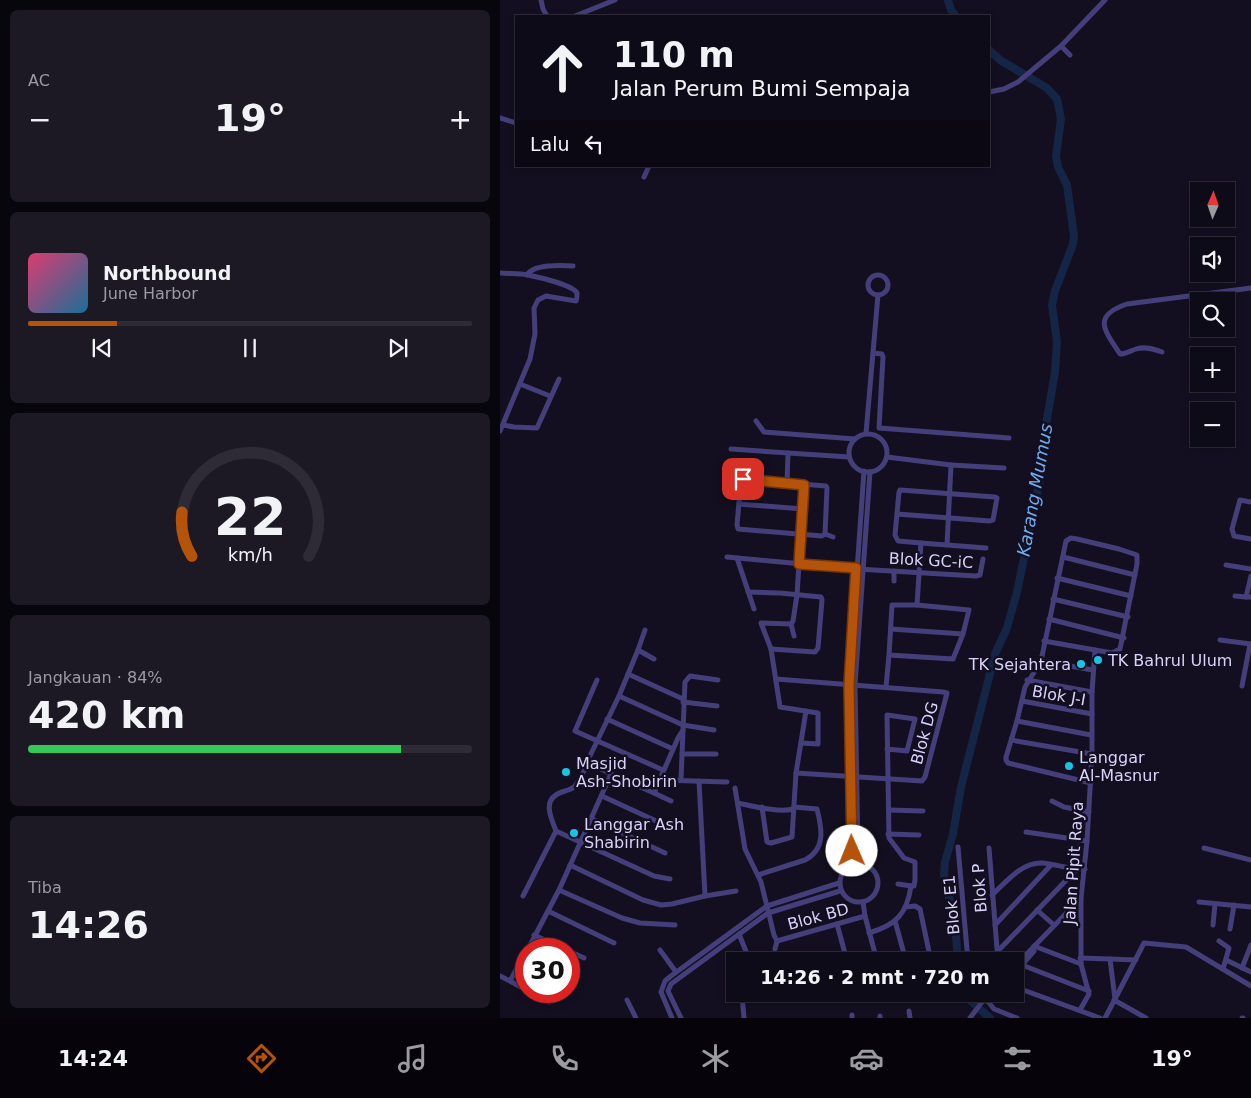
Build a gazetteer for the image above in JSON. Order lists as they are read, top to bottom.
{
  "streets": {
    "street": [
      "Blok GC-iC",
      "Blok J-I",
      "Blok DG",
      "Jalan Pipit Raya",
      "Blok P",
      "Blok E1",
      "Blok BD"
    ]
  },
  "crossings": [
    ["Blok J-I", "Jalan Pipit Raya"]
  ],
  "water": ["Karang Mumus"],
  "places": [
    "TK Bahrul Ulum",
    "TK Sejahtera",
    "Langgar Al-Masnur",
    "Masjid Ash-Shobirin",
    "Langgar Ash Shabirin"
  ],
  "north": "top",
  "page": {
    "tile": [
      "AC",
      ["Jangkauan · 84%", "420 km"],
      ["Tiba", "14:26"]
    ],
    "turn": ["110 m", "Jalan Perum Bumi Sempaja"],
    "heat": ["−", "19°", "+"],
    "then": "Lalu",
    "map_buttons": ["+", "−"],
    "song": ["Northbound", "June Harbor"],
    "limit": "30",
    "trip": "14:26 · 2 mnt · 720 m",
    "tabs": ["14:24", "19°"],
    "gauge": ["22", "km/h"]
  }
}
